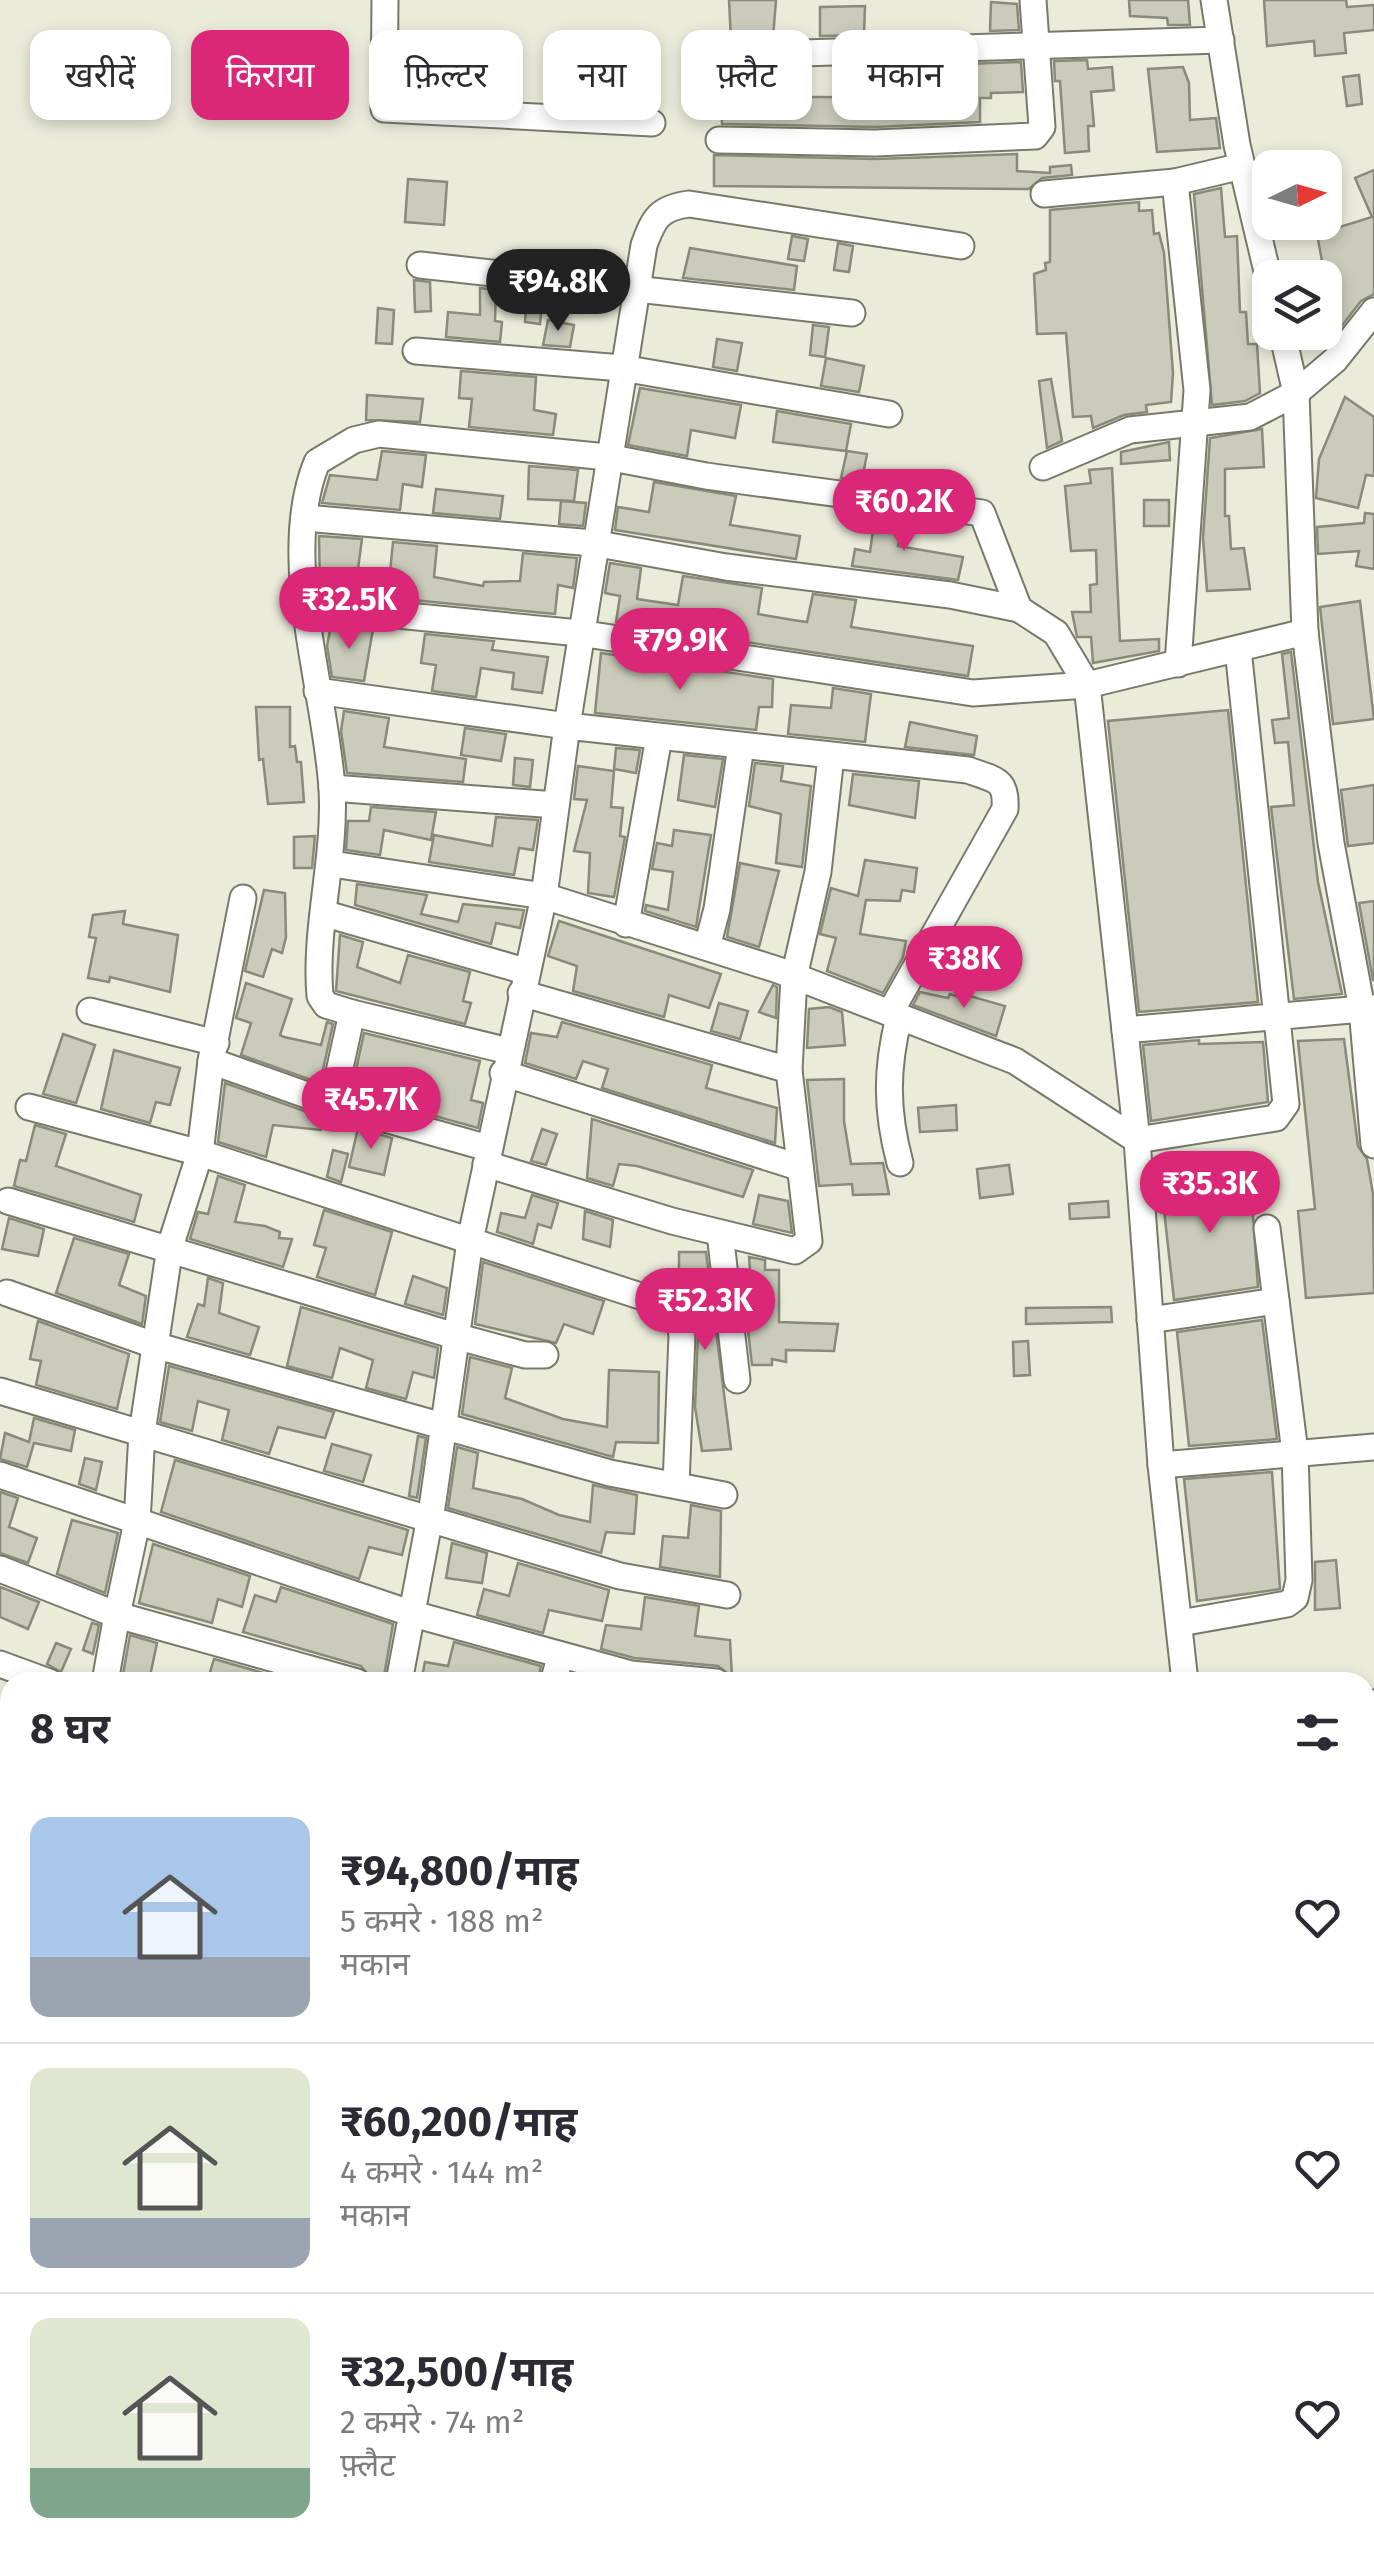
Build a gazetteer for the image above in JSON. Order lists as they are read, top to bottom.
{
  "north": "right",
  "page": {
    "chip": [
      "खरीदें",
      "किराया",
      "फ़िल्टर",
      "नया",
      "फ़्लैट",
      "मकान"
    ],
    "price": [
      "₹94.8K",
      "₹60.2K",
      "₹32.5K",
      "₹79.9K",
      "₹38K",
      "₹45.7K",
      "₹35.3K",
      "₹52.3K"
    ],
    "heading": "8 घर",
    "list": [
      {
        "name": "₹94,800/माह",
        "note": "5 कमरे · 188 m² · मकान"
      },
      {
        "name": "₹60,200/माह",
        "note": "4 कमरे · 144 m² · मकान"
      },
      {
        "name": "₹32,500/माह",
        "note": "2 कमरे · 74 m² · फ़्लैट"
      }
    ]
  }
}
